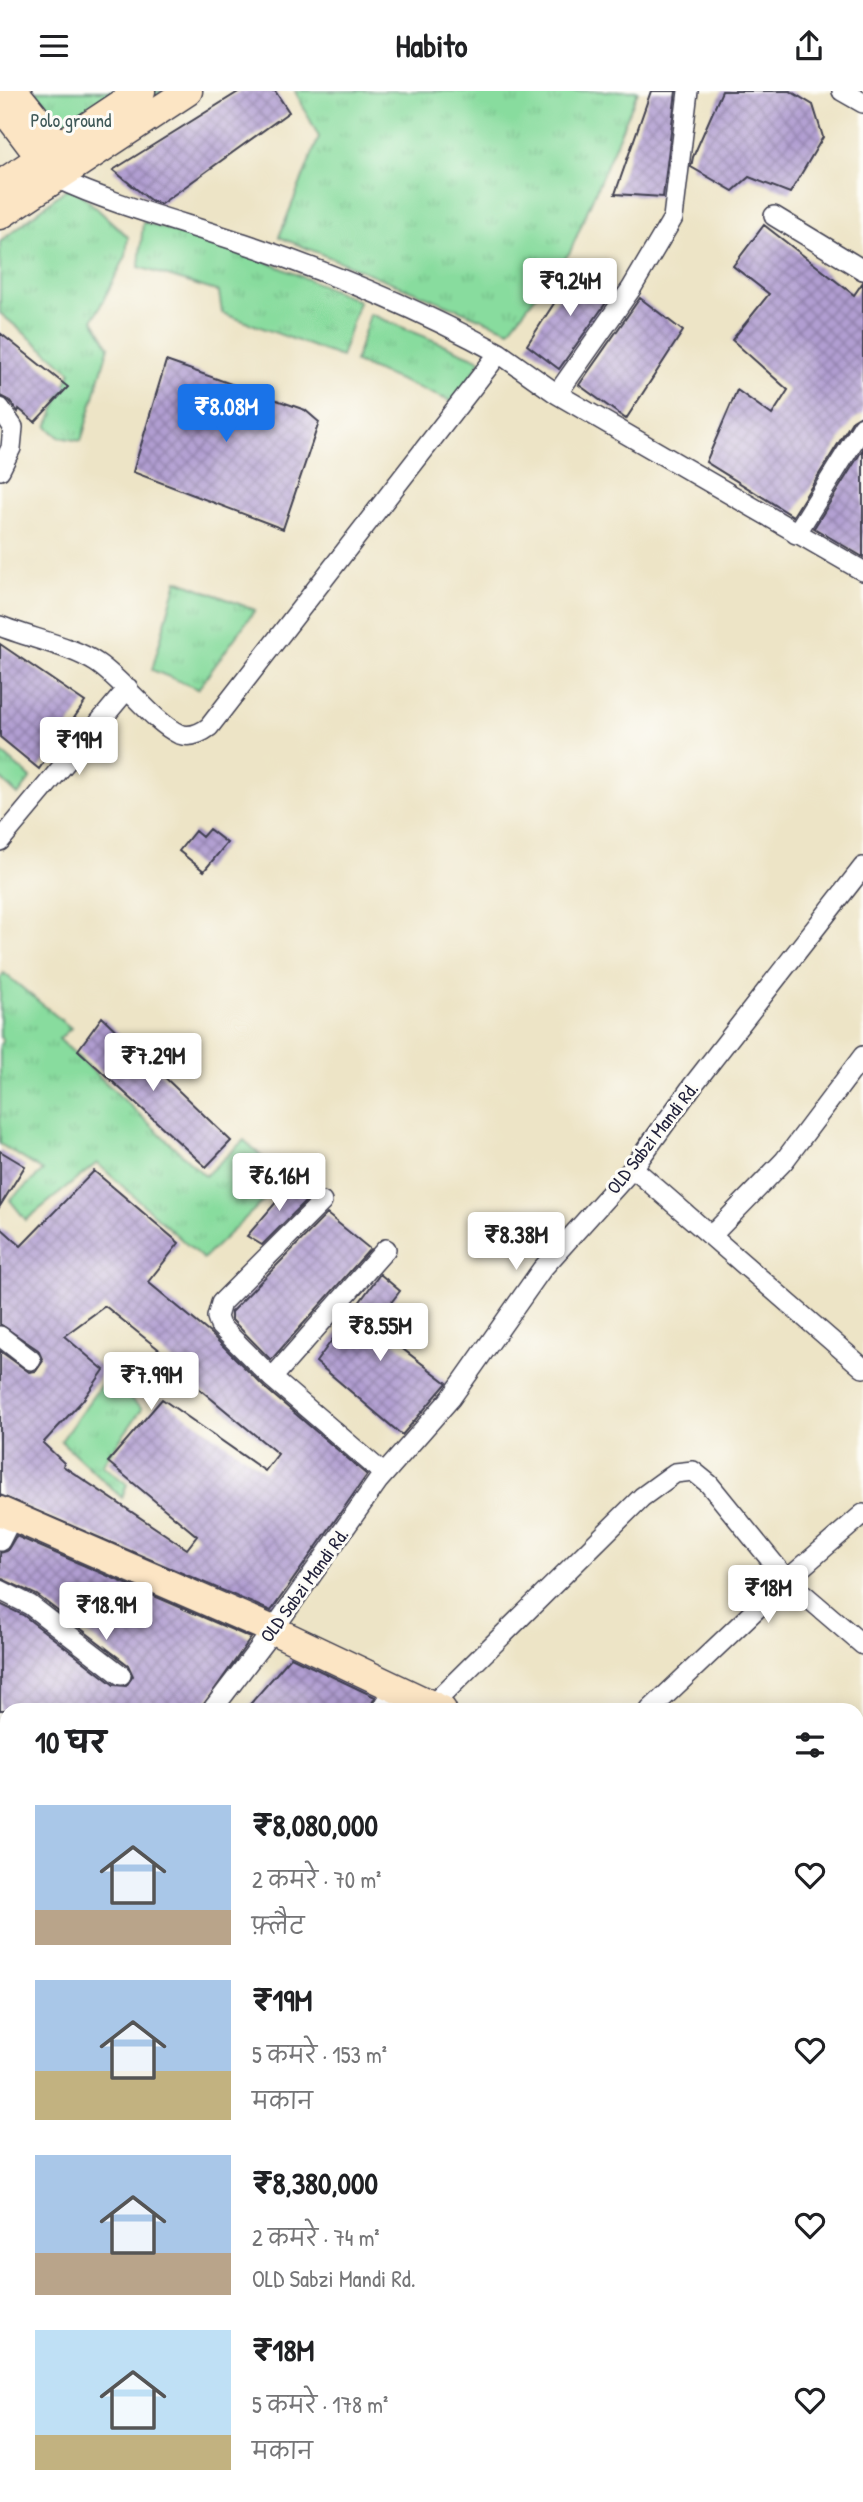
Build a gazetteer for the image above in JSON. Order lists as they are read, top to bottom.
{
  "streets": {
    "street": ["OLD Sabzi Mandi Rd."]
  },
  "parks": ["Polo ground"],
  "page": {
    "header": "Habito",
    "price": [
      "₹9.24M",
      "₹8.08M",
      "₹19M",
      "₹7.29M",
      "₹6.16M",
      "₹8.38M",
      "₹8.55M",
      "₹7.99M",
      "₹18M",
      "₹18.9M"
    ],
    "heading": "10 घर",
    "list": [
      {
        "name": "₹8,080,000",
        "note": "2 कमरे · 70 m² · फ़्लैट"
      },
      {
        "name": "₹19M",
        "note": "5 कमरे · 153 m² · मकान"
      },
      {
        "name": "₹8,380,000",
        "note": "2 कमरे · 74 m² · OLD Sabzi Mandi Rd."
      },
      {
        "name": "₹18M",
        "note": "5 कमरे · 178 m² · मकान"
      }
    ]
  }
}
